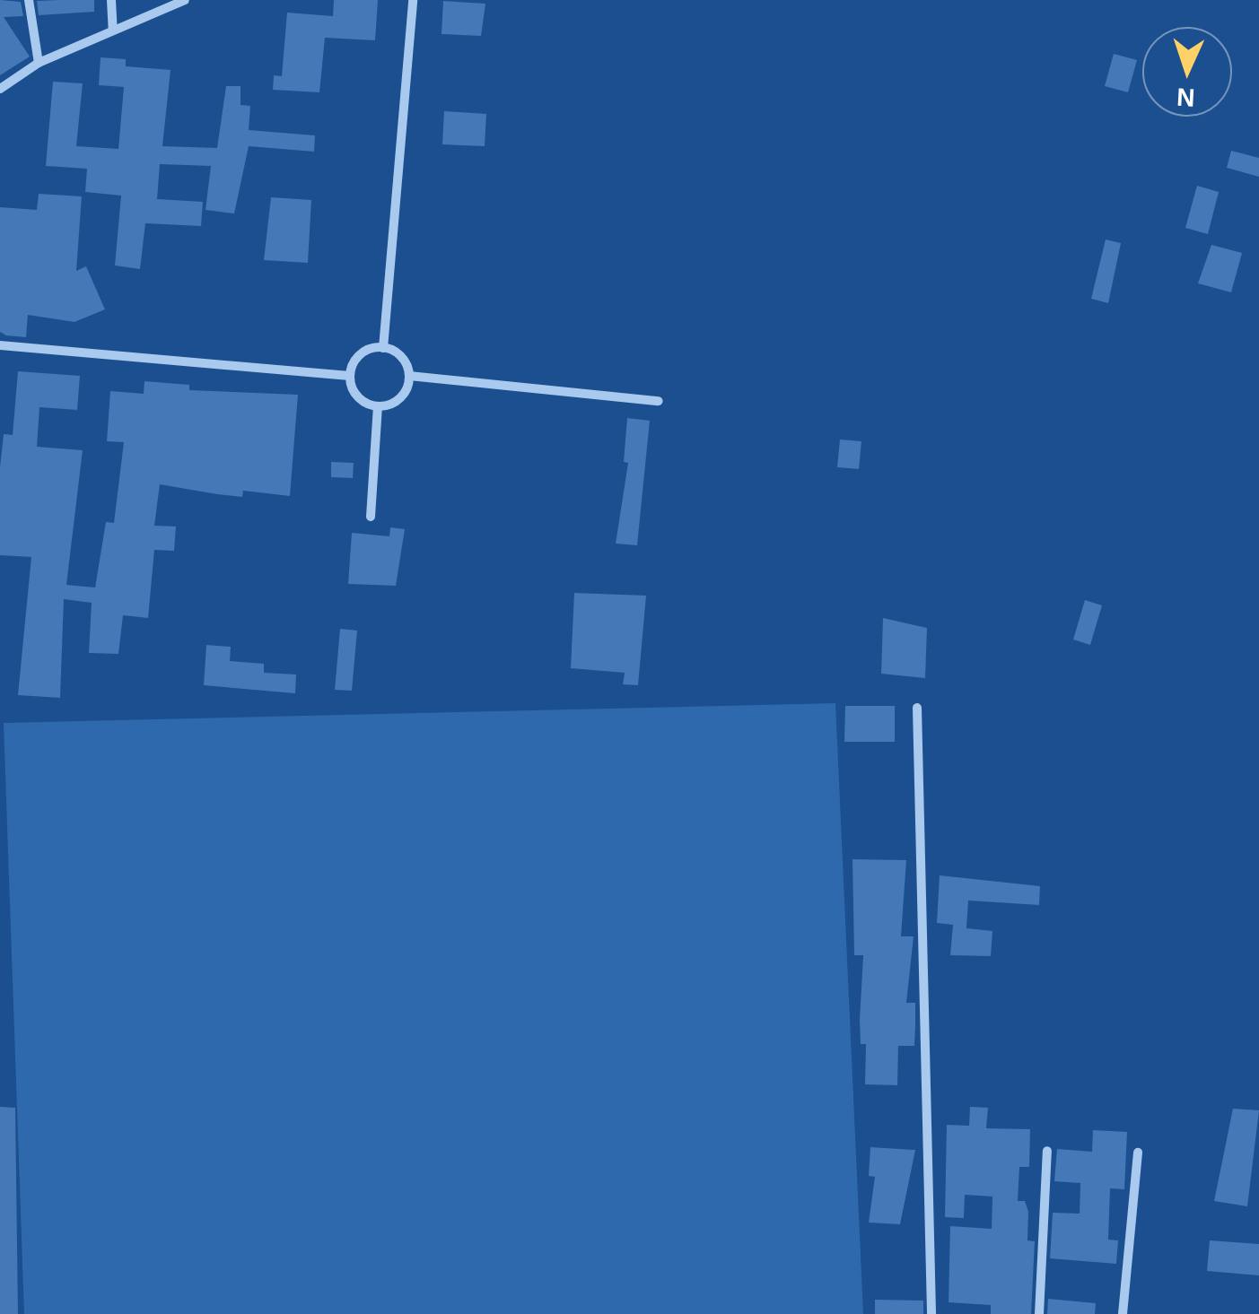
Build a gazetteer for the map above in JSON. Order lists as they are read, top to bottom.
{
  "north": "bottom"
}
